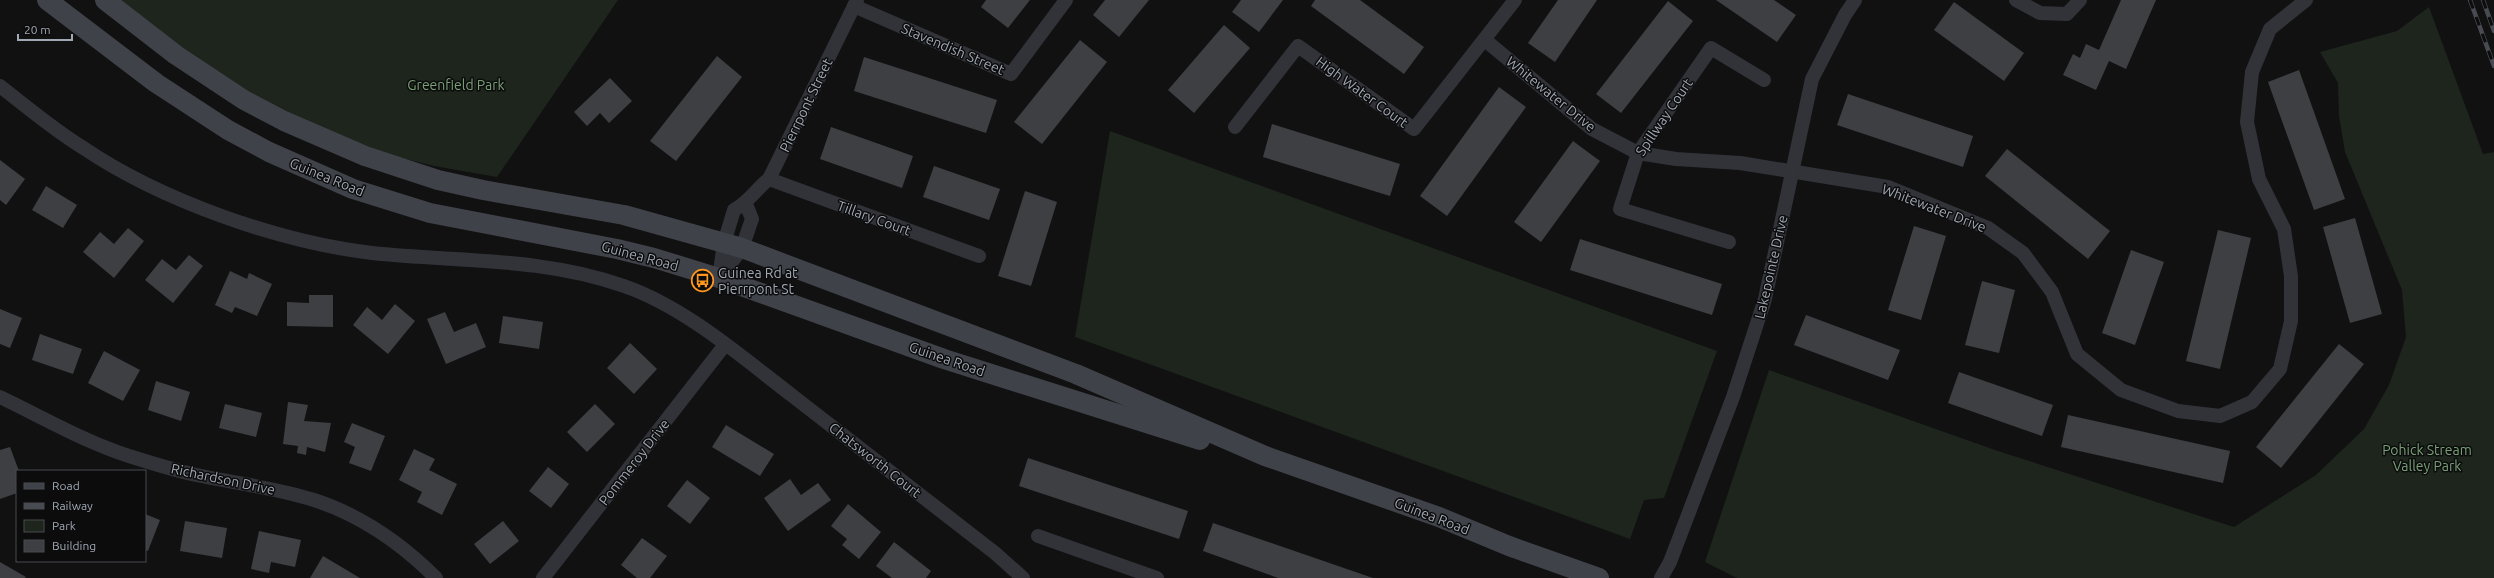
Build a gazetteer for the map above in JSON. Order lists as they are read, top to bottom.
{
  "streets": {
    "main road": ["Guinea Road"],
    "street": [
      "Stavendish Street",
      "High Water Court",
      "Whitewater Drive",
      "Pierrpont Street",
      "Spillway Court",
      "Tillary Court",
      "Lakepointe Drive",
      "Chatsworth Court",
      "Pommeroy Drive",
      "Richardson Drive"
    ]
  },
  "crossings": [
    ["Stavendish Street", "Pierrpont Street"],
    ["High Water Court", "Whitewater Drive"],
    ["Whitewater Drive", "Spillway Court"],
    ["Whitewater Drive", "Lakepointe Drive"],
    ["Pierrpont Street", "Guinea Road"],
    ["Pierrpont Street", "Tillary Court"],
    ["Chatsworth Court", "Pommeroy Drive"]
  ],
  "parks": ["Greenfield Park", "Pohick Stream Valley Park"],
  "places": {
    "bus stop": ["Guinea Rd at Pierrpont St"]
  },
  "legend": [
    "Road",
    "Railway",
    "Park",
    "Building"
  ],
  "scale_bar": "20 m"
}
